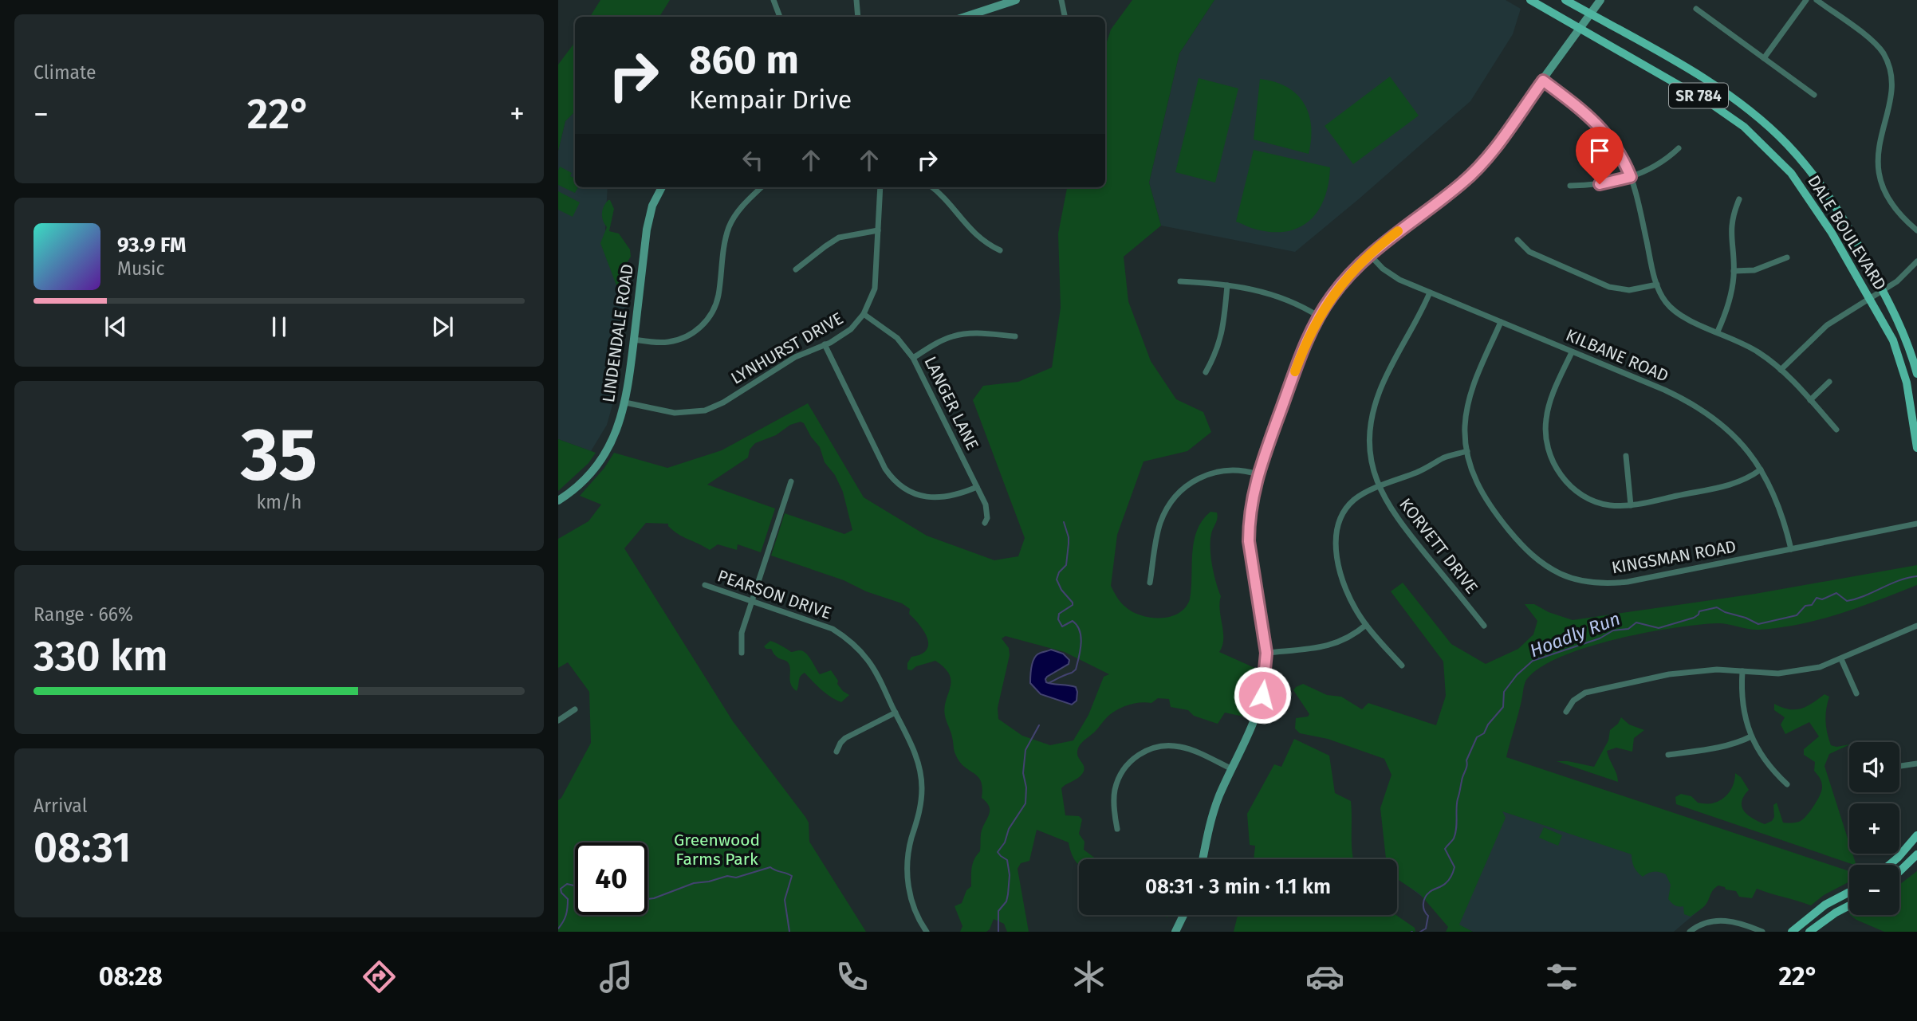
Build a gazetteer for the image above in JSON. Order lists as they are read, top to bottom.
{
  "streets": {
    "main road": ["SR 784", "DALE BOULEVARD"],
    "street": [
      "LINDENDALE ROAD",
      "LYNHURST DRIVE",
      "KILBANE ROAD",
      "LANGER LANE",
      "KORVETT DRIVE",
      "KINGSMAN ROAD",
      "PEARSON DRIVE"
    ]
  },
  "crossings": [
    ["LINDENDALE ROAD", "LYNHURST DRIVE"],
    ["LYNHURST DRIVE", "LANGER LANE"],
    ["KILBANE ROAD", "KORVETT DRIVE"],
    ["KILBANE ROAD", "KINGSMAN ROAD"]
  ],
  "water": ["Hoadly Run"],
  "parks": ["Greenwood Farms Park"],
  "page": {
    "tile": [
      "Climate",
      ["35", "km/h"],
      ["Range · 66%", "330 km"],
      ["Arrival", "08:31"]
    ],
    "turn": ["860 m", "Kempair Drive"],
    "heat": ["−", "22°", "+"],
    "song": ["93.9 FM", "Music"],
    "map_buttons": ["+", "−"],
    "limit": "40",
    "trip": "08:31 · 3 min · 1.1 km",
    "tabs": ["08:28", "22°"]
  }
}
